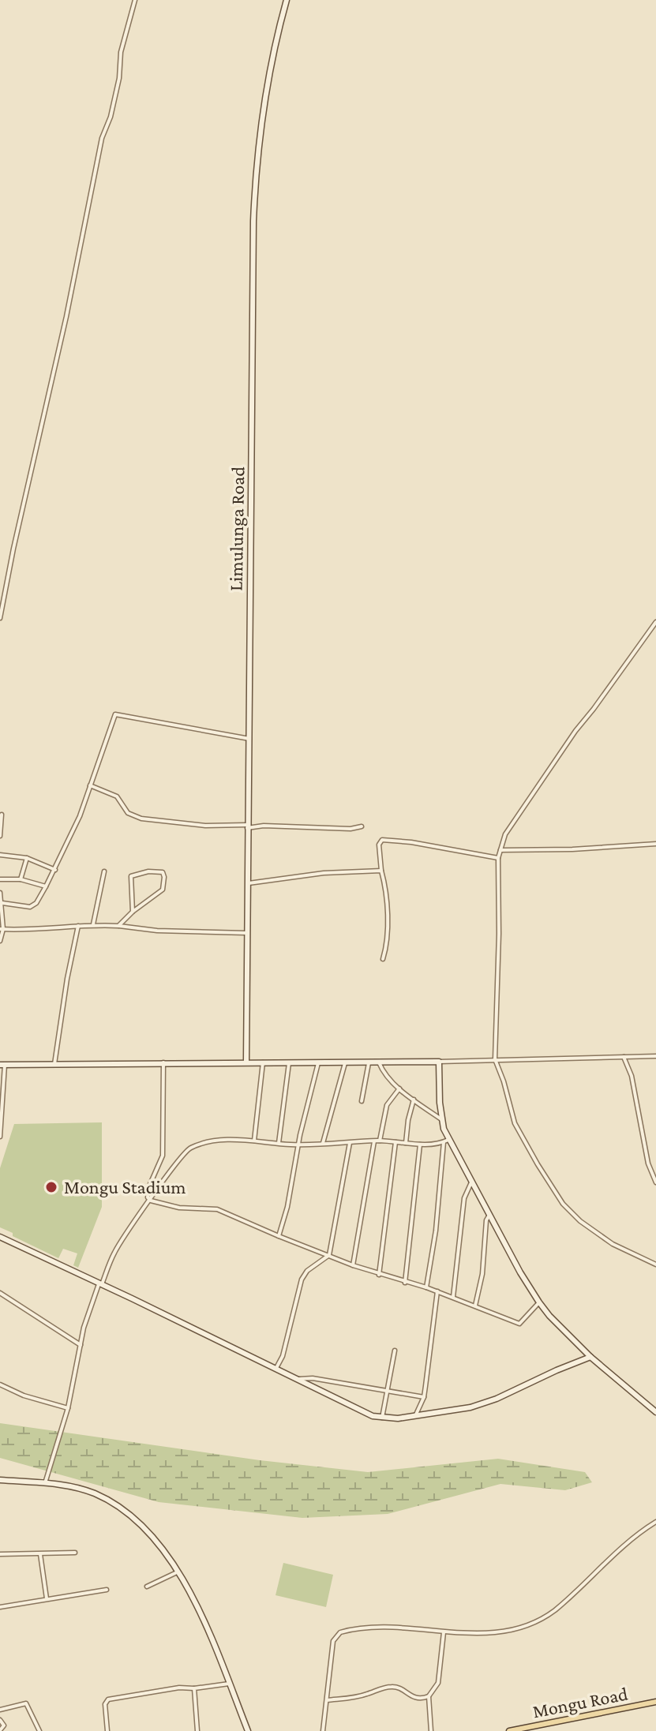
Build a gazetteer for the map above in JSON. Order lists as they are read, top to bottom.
{
  "streets": {
    "main road": ["Limulunga Road", "Mongu Road"]
  },
  "places": ["Mongu Stadium"]
}
